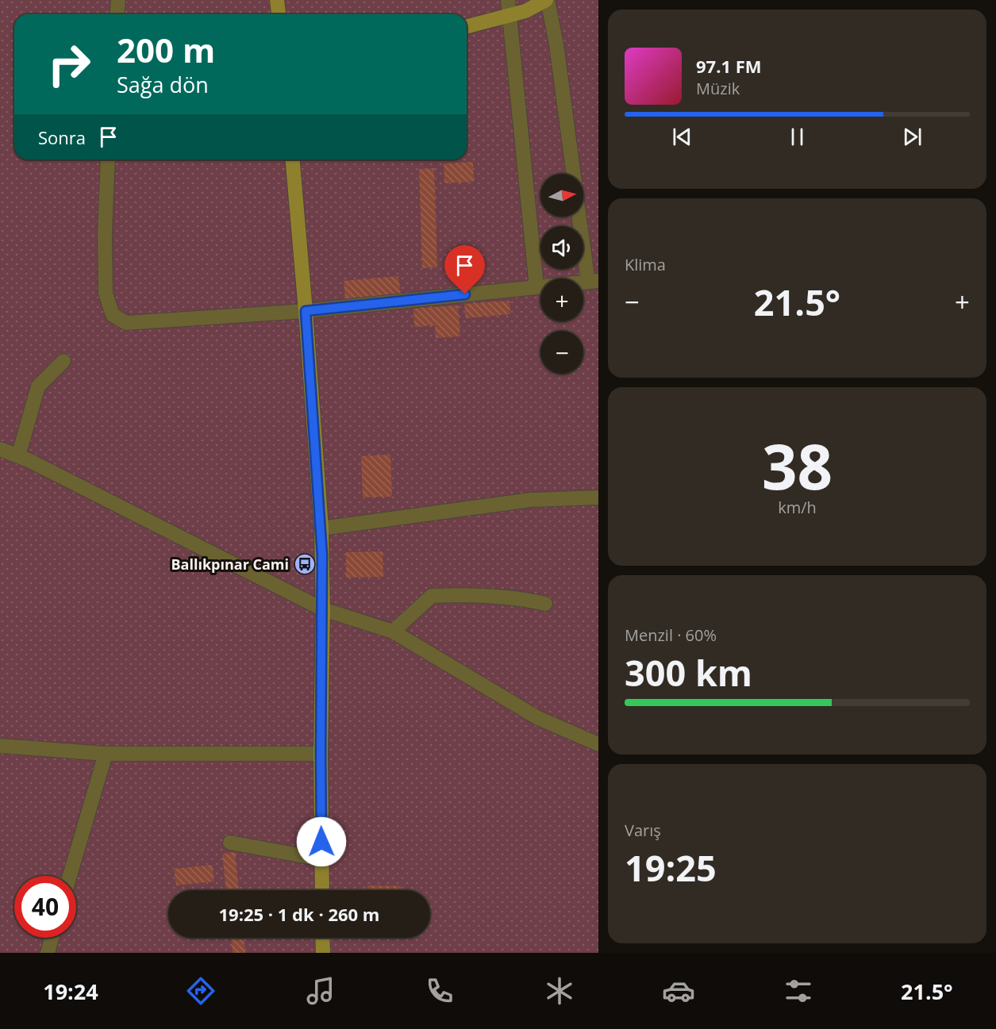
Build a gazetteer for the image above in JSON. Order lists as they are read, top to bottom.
{
  "places": {
    "bus stop": ["Ballıkpınar Cami"]
  },
  "north": "right",
  "page": {
    "turn": ["200 m", "Sağa dön"],
    "song": ["97.1 FM", "Müzik"],
    "then": "Sonra",
    "map_buttons": ["+", "−"],
    "tile": [
      "Klima",
      ["38", "km/h"],
      ["Menzil · 60%", "300 km"],
      ["Varış", "19:25"]
    ],
    "heat": ["−", "21.5°", "+"],
    "limit": "40",
    "trip": "19:25 · 1 dk · 260 m",
    "tabs": ["19:24", "21.5°"]
  }
}
